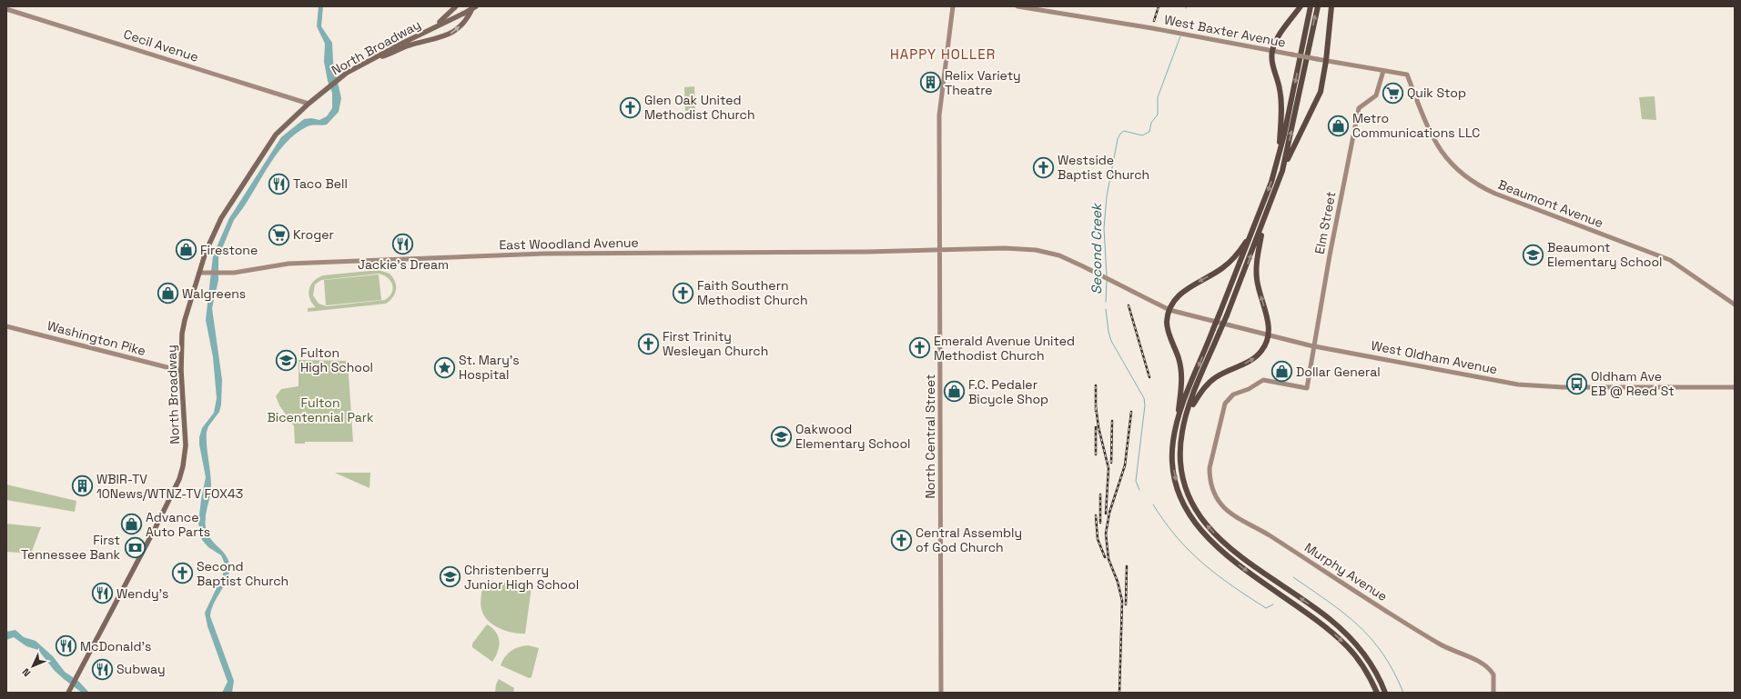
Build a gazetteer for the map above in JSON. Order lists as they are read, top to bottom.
{
  "streets": {
    "main road": ["North Broadway"],
    "street": [
      "West Baxter Avenue",
      "Cecil Avenue",
      "Beaumont Avenue",
      "Elm Street",
      "East Woodland Avenue",
      "Washington Pike",
      "West Oldham Avenue",
      "North Central Street",
      "Murphy Avenue"
    ]
  },
  "crossings": [
    ["West Baxter Avenue", "Beaumont Avenue"],
    ["West Baxter Avenue", "Elm Street"],
    ["Cecil Avenue", "North Broadway"],
    ["North Broadway", "East Woodland Avenue"],
    ["North Broadway", "Washington Pike"],
    ["Elm Street", "West Oldham Avenue"],
    ["Elm Street", "Murphy Avenue"],
    ["East Woodland Avenue", "West Oldham Avenue"],
    ["East Woodland Avenue", "North Central Street"]
  ],
  "districts": ["HAPPY HOLLER"],
  "water": ["Second Creek"],
  "parks": ["Fulton Bicentennial Park"],
  "places": {
    "building": ["Relix Variety Theatre", "WBIR-TV 10News/WTNZ-TV FOX43"],
    "supermarket": ["Quik Stop", "Kroger"],
    "church": [
      "Glen Oak United Methodist Church",
      "Westside Baptist Church",
      "Faith Southern Methodist Church",
      "First Trinity Wesleyan Church",
      "Emerald Avenue United Methodist Church",
      "Central Assembly of God Church",
      "Second Baptist Church"
    ],
    "shop": [
      "Metro Communications LLC",
      "Firestone",
      "Walgreens",
      "Dollar General",
      "F.C. Pedaler Bicycle Shop",
      "Advance Auto Parts"
    ],
    "restaurant": [
      "Taco Bell",
      "Jackie's Dream",
      "Wendy's",
      "McDonald's",
      "Subway"
    ],
    "school or university": [
      "Beaumont Elementary School",
      "Fulton High School",
      "Oakwood Elementary School",
      "Christenberry Junior High School"
    ],
    "place": ["St. Mary's Hospital"],
    "bus stop": ["Oldham Ave EB @ Reed St"],
    "bank": ["First Tennessee Bank"]
  },
  "north": "bottom left"
}
